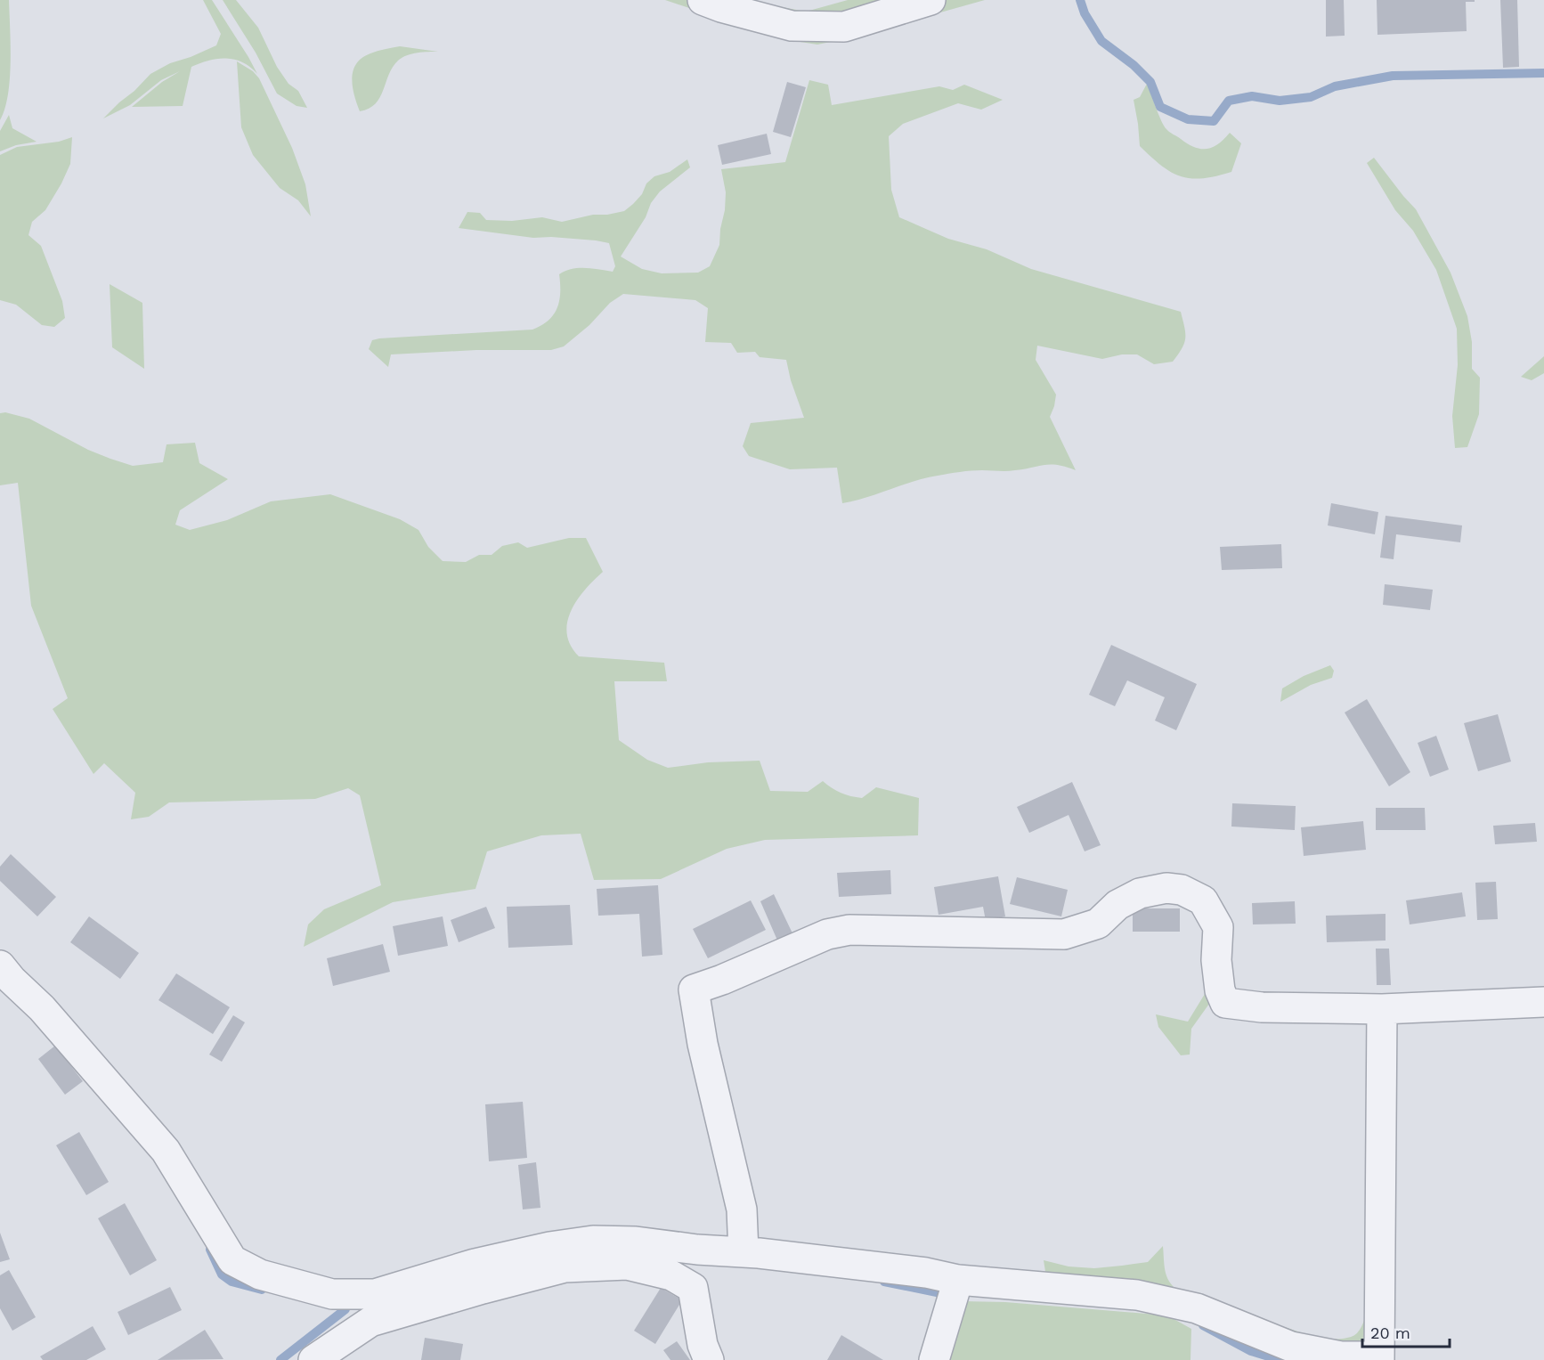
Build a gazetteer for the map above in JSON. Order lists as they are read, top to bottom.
{
  "scale_bar": "20 m"
}
